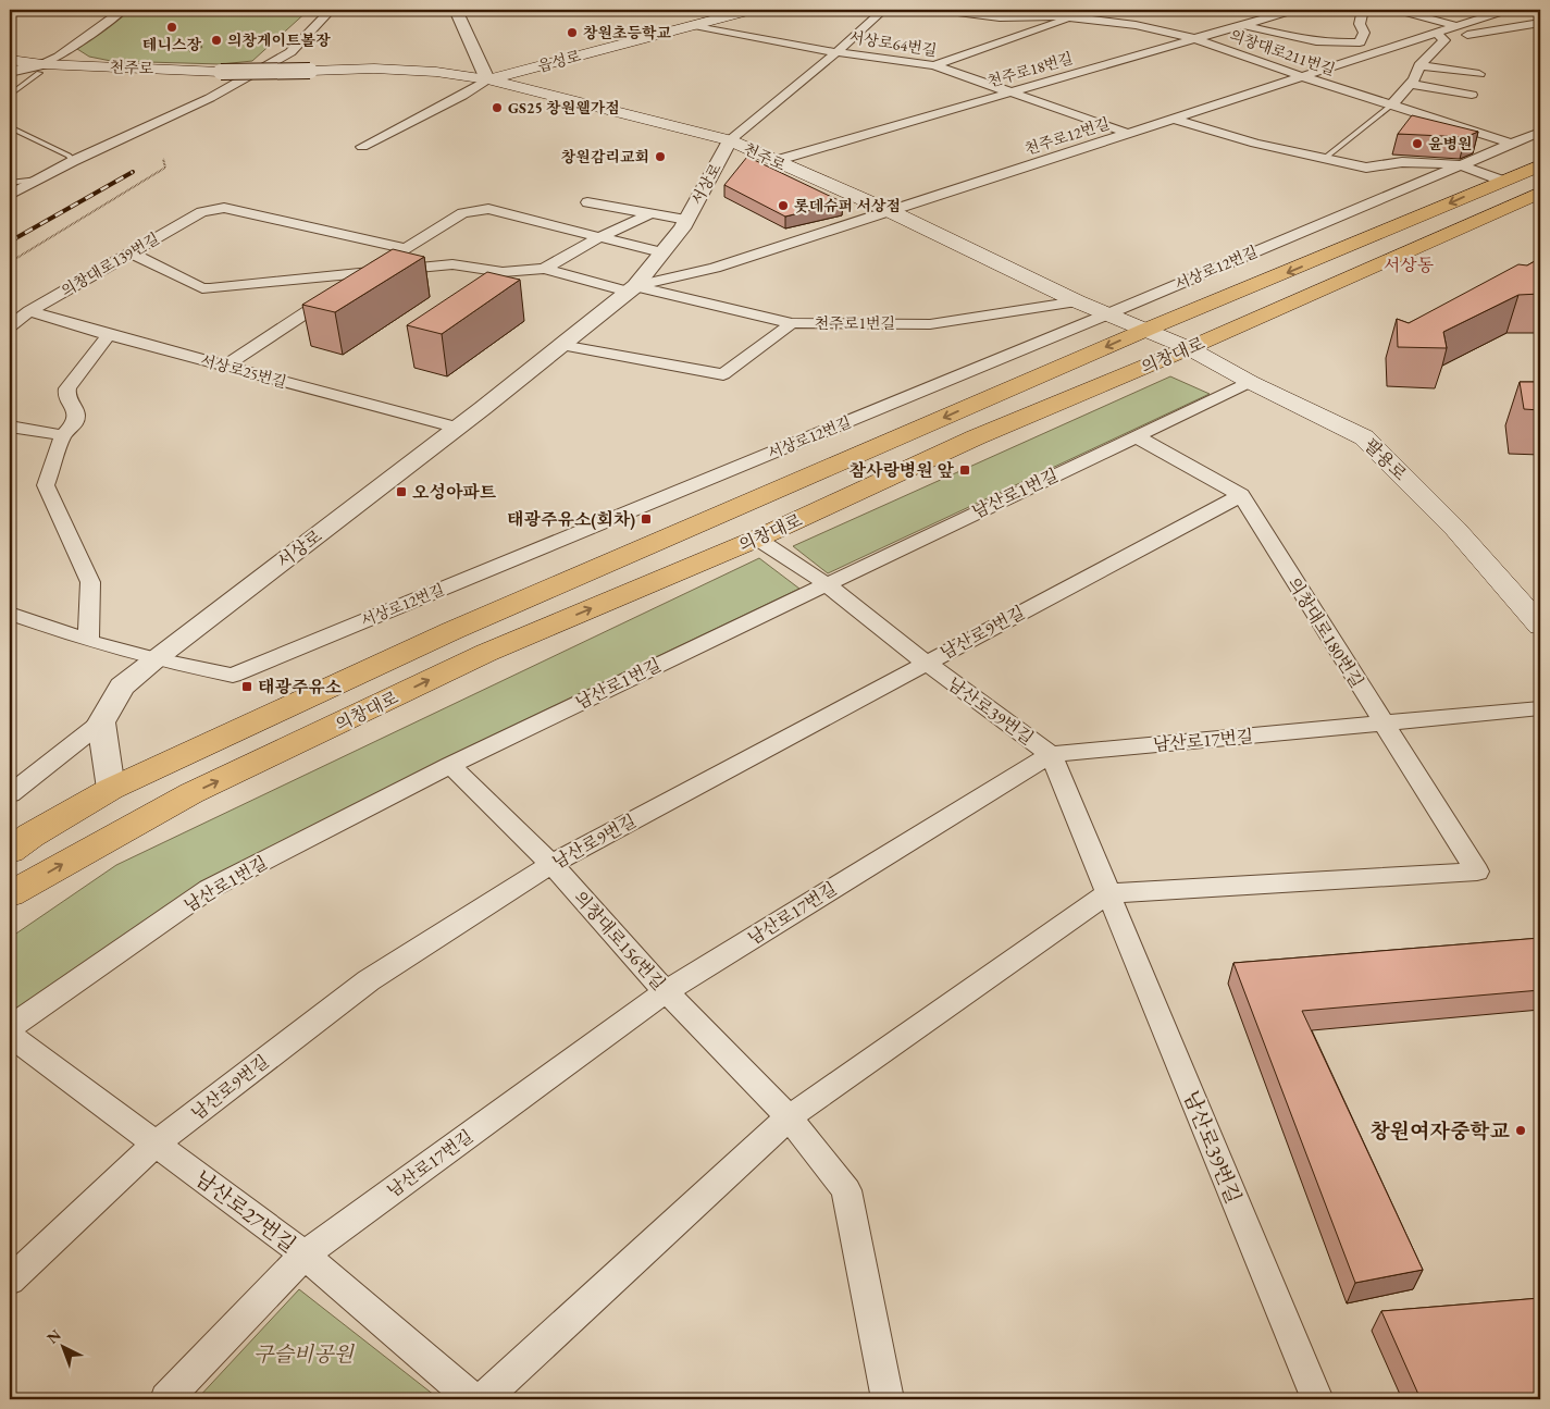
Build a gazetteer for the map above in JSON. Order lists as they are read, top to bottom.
{
  "streets": {
    "main road": [
      "읍성로",
      "천주로",
      "의창대로",
      "팔용로"
    ],
    "street": [
      "서상로64번길",
      "의창대로211번길",
      "천주로18번길",
      "천주로12번길",
      "서상로",
      "의창대로139번길",
      "서상로12번길",
      "천주로1번길",
      "서상로25번길",
      "남산로1번길",
      "남산로9번길",
      "의창대로180번길",
      "남산로39번길",
      "남산로17번길",
      "의창대로156번길",
      "남산로27번길"
    ]
  },
  "crossings": [
    ["서상로64번길", "읍성로"],
    ["서상로64번길", "천주로18번길"],
    ["서상로64번길", "천주로12번길"],
    ["서상로64번길", "서상로"],
    ["의창대로211번길", "천주로18번길"],
    ["의창대로211번길", "천주로12번길"],
    ["의창대로211번길", "서상로12번길"],
    ["읍성로", "천주로"],
    ["읍성로", "서상로"],
    ["천주로", "천주로18번길"],
    ["천주로", "천주로12번길"],
    ["천주로", "서상로"],
    ["천주로", "서상로12번길"],
    ["천주로", "천주로1번길"],
    ["천주로", "의창대로"],
    ["천주로", "팔용로"],
    ["천주로12번길", "서상로"],
    ["천주로12번길", "서상로12번길"],
    ["천주로12번길", "천주로1번길"],
    ["서상로", "서상로12번길"],
    ["서상로", "천주로1번길"],
    ["서상로", "서상로25번길"],
    ["의창대로139번길", "서상로25번길"],
    ["서상로12번길", "의창대로"],
    ["의창대로", "팔용로"],
    ["의창대로", "남산로39번길"],
    ["팔용로", "남산로1번길"],
    ["남산로1번길", "의창대로180번길"],
    ["남산로1번길", "남산로39번길"],
    ["남산로1번길", "의창대로156번길"],
    ["남산로9번길", "의창대로180번길"],
    ["남산로9번길", "남산로39번길"],
    ["남산로9번길", "의창대로156번길"],
    ["남산로9번길", "남산로27번길"],
    ["의창대로180번길", "남산로39번길"],
    ["의창대로180번길", "남산로17번길"],
    ["남산로39번길", "남산로17번길"],
    ["남산로17번길", "의창대로156번길"],
    ["남산로17번길", "남산로27번길"]
  ],
  "districts": ["서상동"],
  "parks": ["구슬비공원"],
  "places": {
    "other": [
      "테니스장",
      "창원초등학교",
      "의창게이트볼장",
      "GS25 창원웰가점",
      "윤병원",
      "창원감리교회",
      "롯데슈퍼 서상점",
      "창원여자중학교"
    ],
    "transit": [
      "참사랑병원 앞",
      "오성아파트",
      "태광주유소(회차)",
      "태광주유소"
    ]
  },
  "north": "top left"
}
